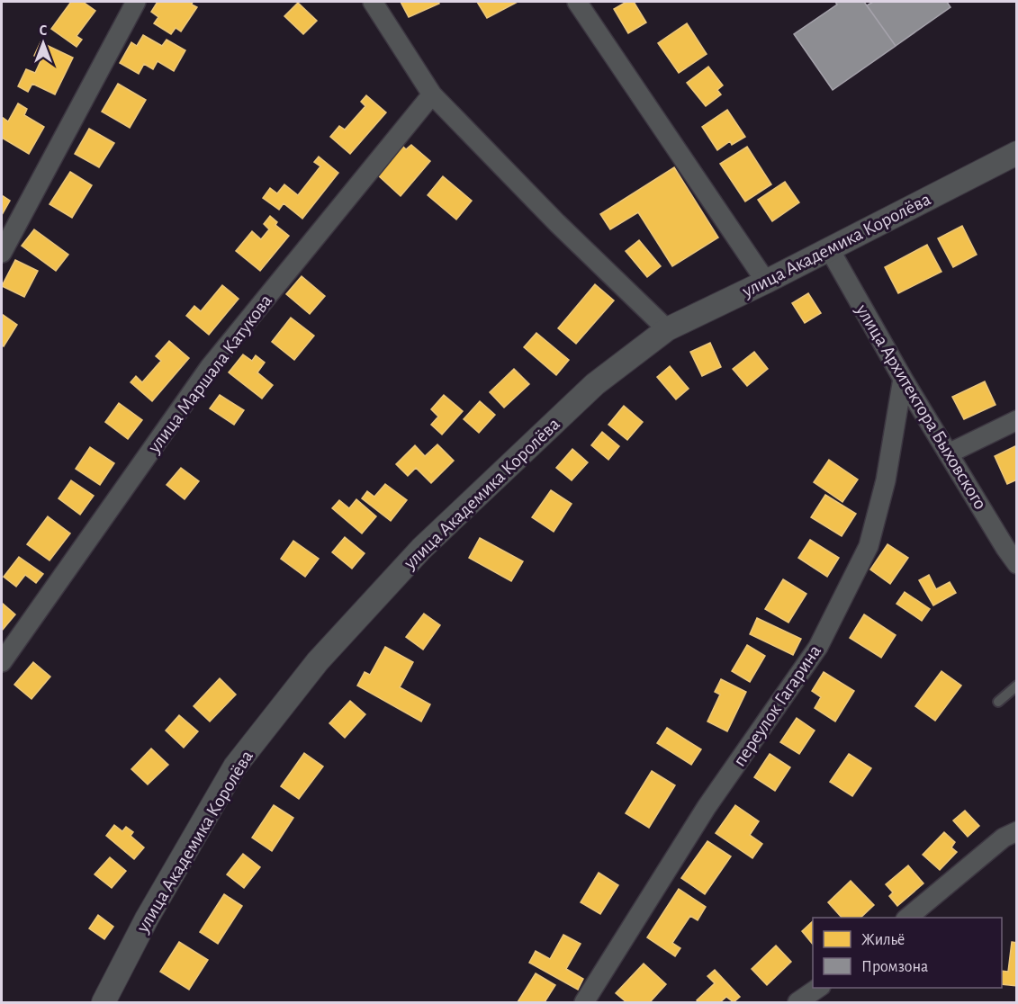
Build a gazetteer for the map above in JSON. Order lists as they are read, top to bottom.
{
  "streets": {
    "street": [
      "улица Академика Королёва",
      "улица Маршала Катукова",
      "улица Архитектора Быховского",
      "переулок Гагарина"
    ]
  },
  "crossings": [
    ["улица Академика Королёва", "улица Архитектора Быховского"],
    ["улица Архитектора Быховского", "переулок Гагарина"]
  ],
  "legend": ["Жильё", "Промзона"],
  "north": "top"
}
